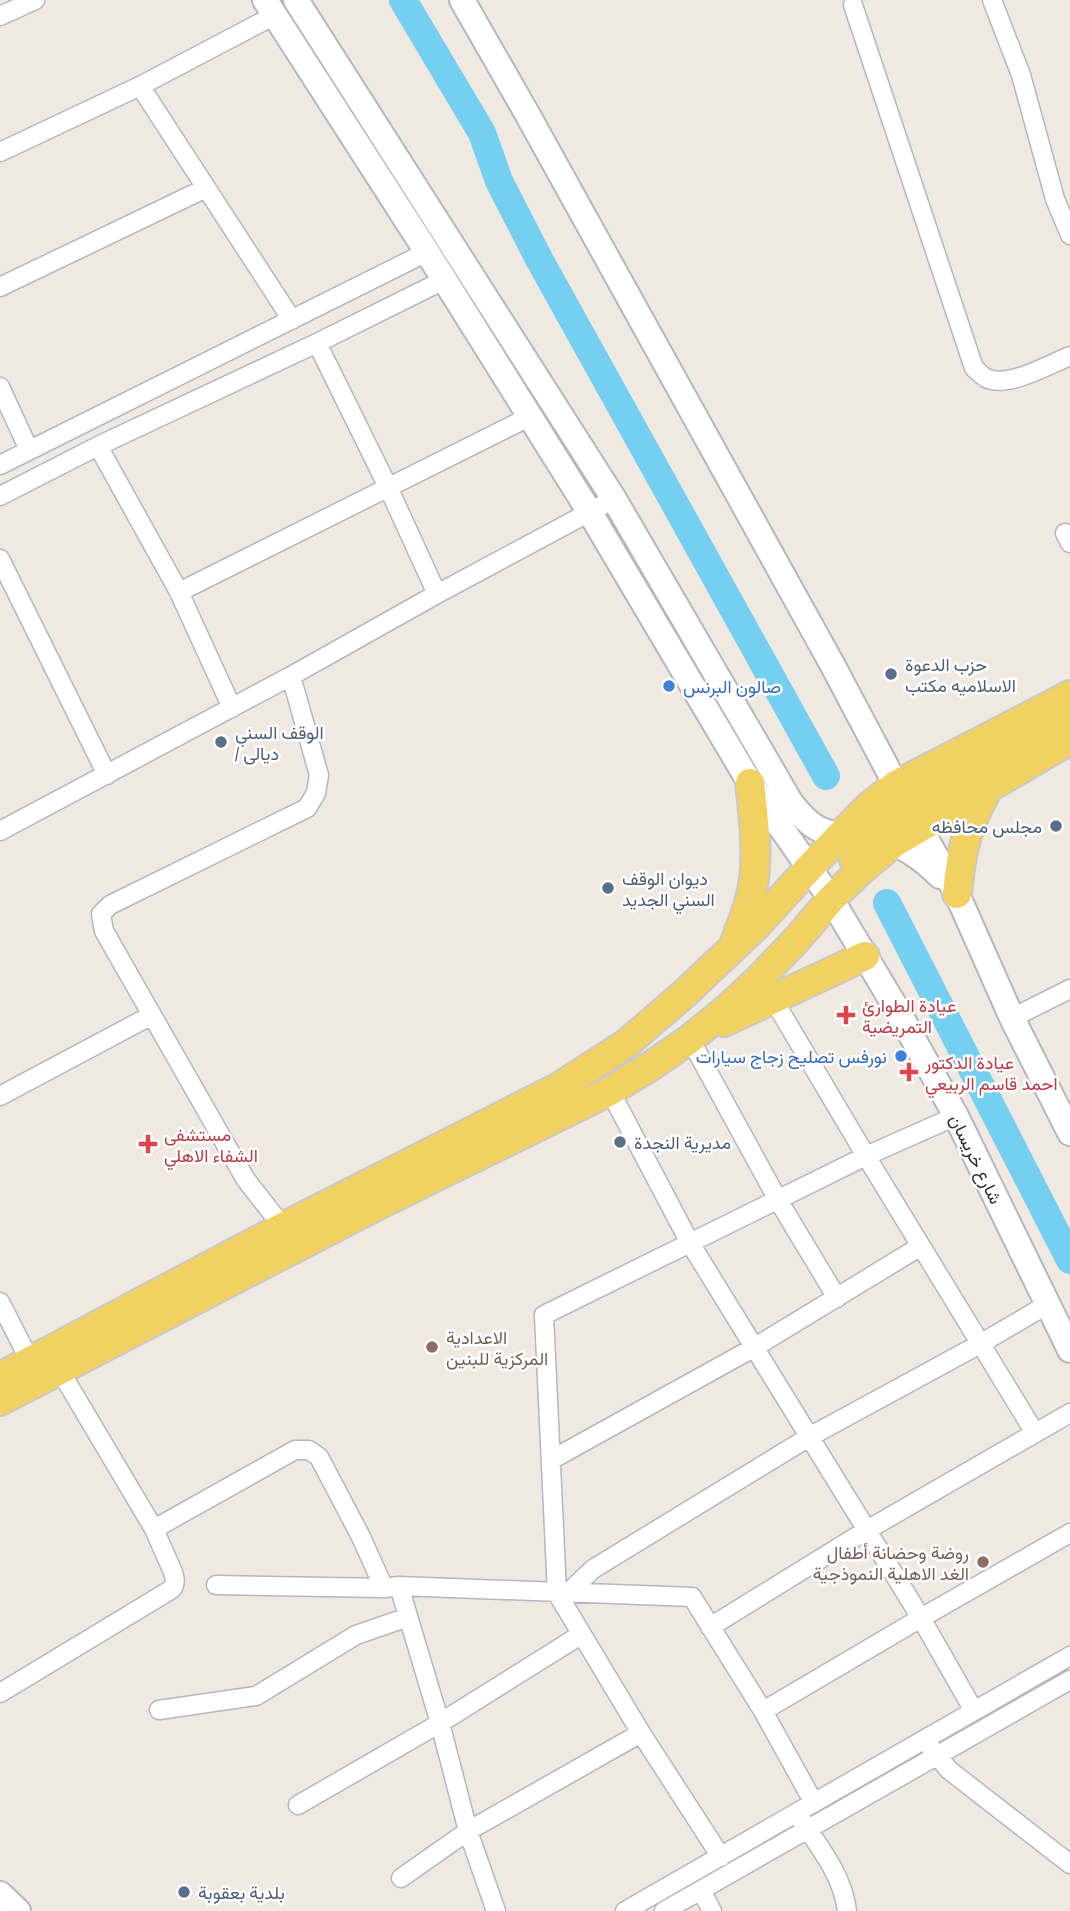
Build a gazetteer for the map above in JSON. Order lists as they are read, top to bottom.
{
  "streets": {
    "street": ["شارع خريسان"]
  },
  "places": {
    "other": [
      "حزب الدعوة الاسلاميه مكتب",
      "صالون البرنس",
      "الوقف السني / ديالى",
      "مجلس محافظه",
      "ديوان الوقف السني الجديد",
      "نورفس تصليح زجاج سيارات",
      "مديرية النجدة",
      "الاعدادية المركزية للبنين",
      "روضة وحضانة أطفال الغد الاهلية النموذجية",
      "بلدية بعقوبة"
    ],
    "health": ["عيادة الطوارئ التمريضية", "عيادة الدكتور احمد قاسم الربيعي", "مستشفى الشفاء الاهلي"]
  }
}
